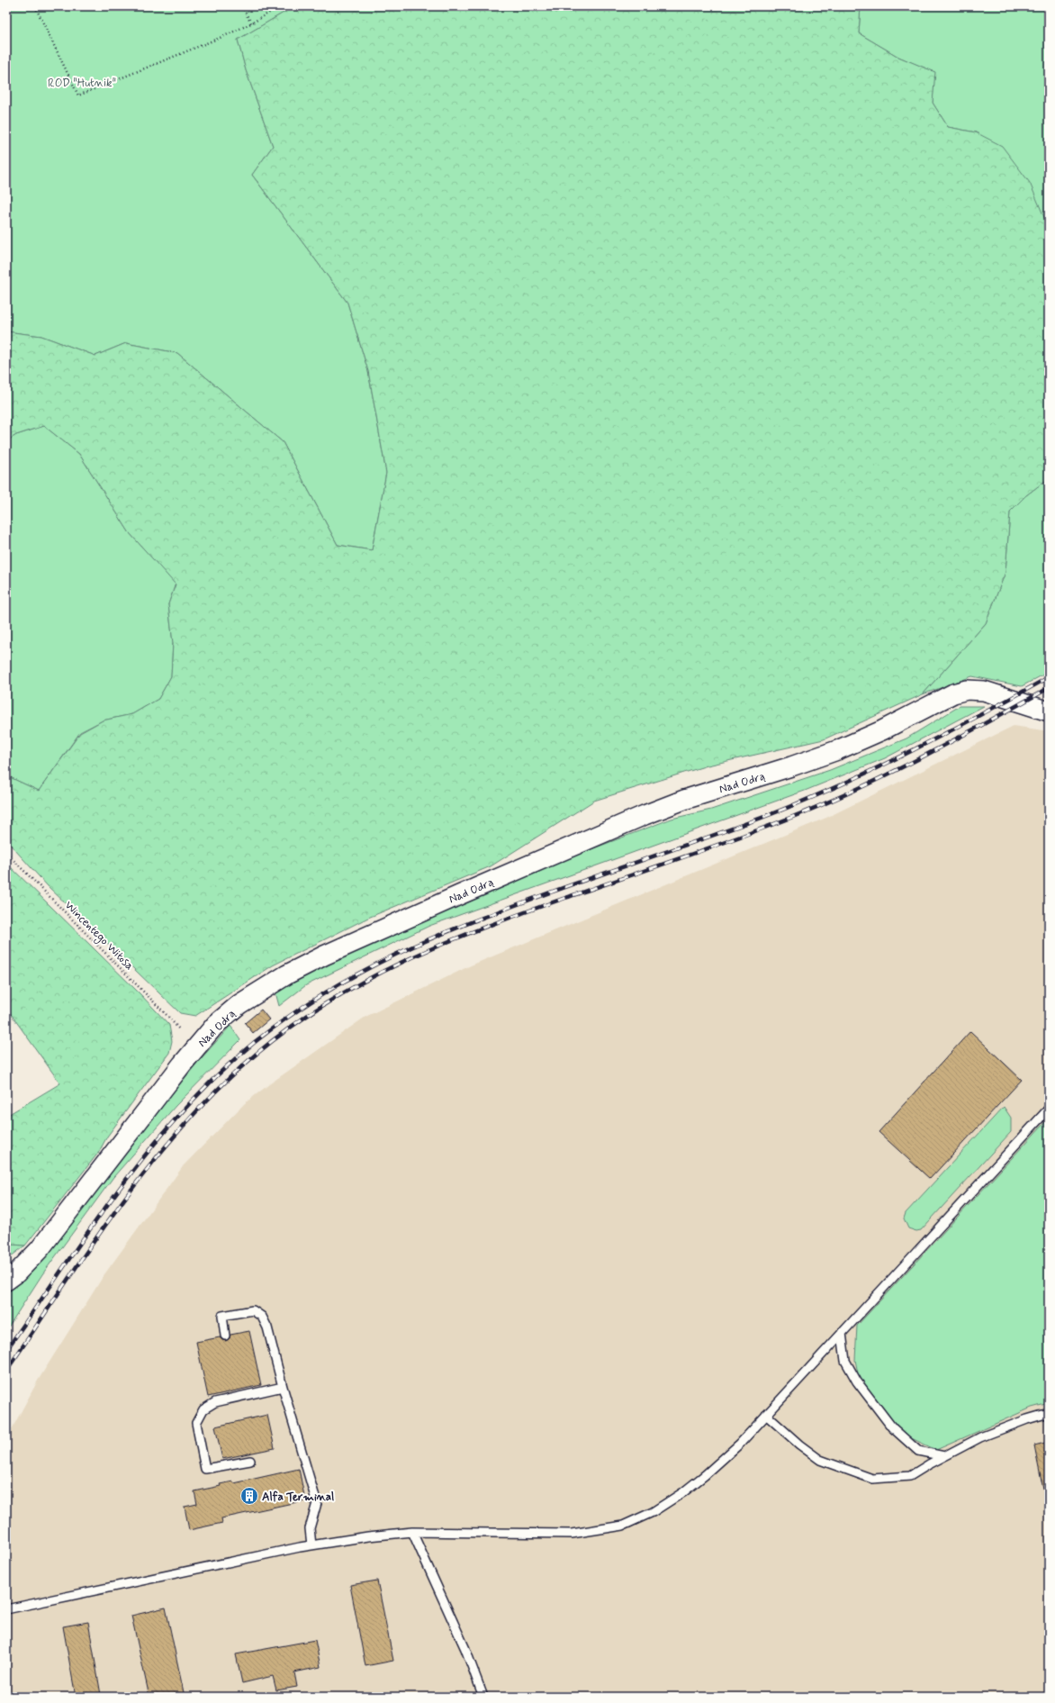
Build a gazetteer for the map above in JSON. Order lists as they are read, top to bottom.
{
  "streets": {
    "street": ["Nad Odrą"],
    "path": ["Wincentego Witosa"]
  },
  "parks": ["ROD \"Hutnik\""],
  "places": {
    "building": ["Alfa Terminal"]
  }
}
